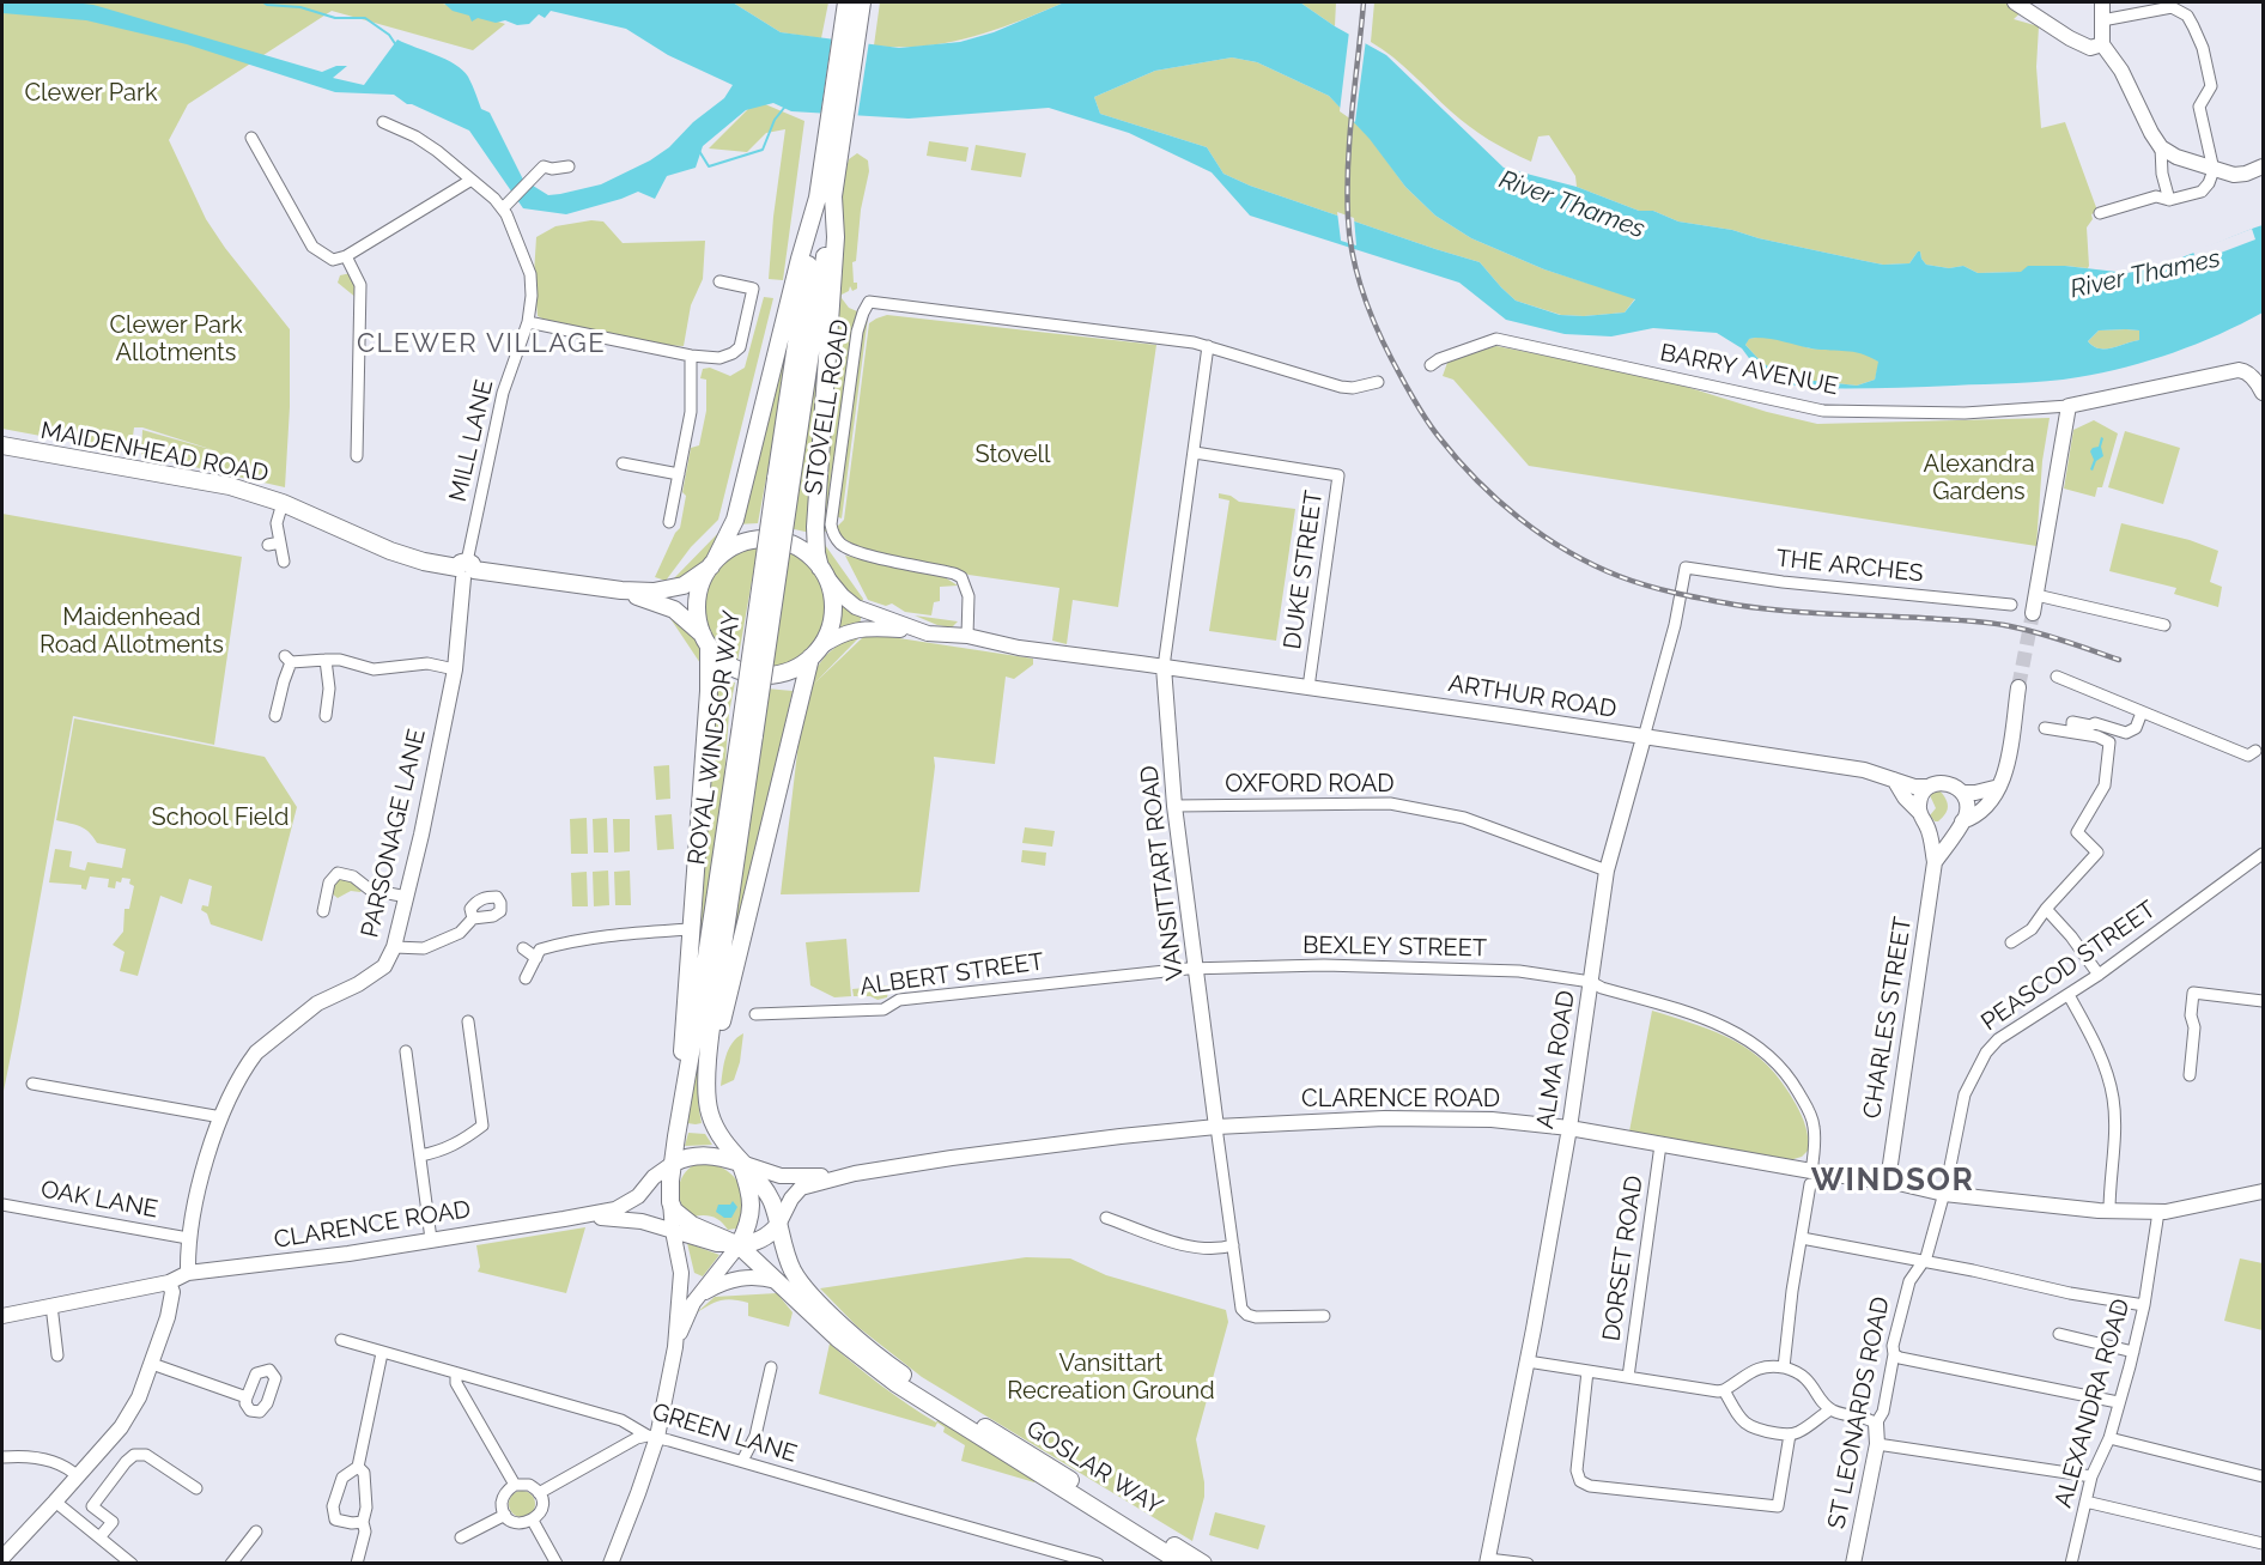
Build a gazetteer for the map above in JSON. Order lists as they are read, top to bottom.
{
  "streets": {
    "main road": [
      "MAIDENHEAD ROAD",
      "ROYAL WINDSOR WAY",
      "CLARENCE ROAD",
      "GOSLAR WAY"
    ],
    "street": [
      "BARRY AVENUE",
      "STOVELL ROAD",
      "MILL LANE",
      "THE ARCHES",
      "DUKE STREET",
      "ARTHUR ROAD",
      "OXFORD ROAD",
      "PARSONAGE LANE",
      "VANSITTART ROAD",
      "BEXLEY STREET",
      "PEASCOD STREET",
      "ALBERT STREET",
      "CHARLES STREET",
      "ALMA ROAD",
      "OAK LANE",
      "DORSET ROAD",
      "ALEXANDRA ROAD",
      "ST LEONARDS ROAD",
      "GREEN LANE"
    ]
  },
  "crossings": [
    ["STOVELL ROAD", "VANSITTART ROAD"],
    ["MILL LANE", "MAIDENHEAD ROAD"],
    ["MILL LANE", "PARSONAGE LANE"],
    ["MAIDENHEAD ROAD", "PARSONAGE LANE"],
    ["THE ARCHES", "ALMA ROAD"],
    ["DUKE STREET", "ARTHUR ROAD"],
    ["DUKE STREET", "VANSITTART ROAD"],
    ["ARTHUR ROAD", "VANSITTART ROAD"],
    ["ARTHUR ROAD", "CHARLES STREET"],
    ["ARTHUR ROAD", "ALMA ROAD"],
    ["ROYAL WINDSOR WAY", "CLARENCE ROAD"],
    ["ROYAL WINDSOR WAY", "GOSLAR WAY"],
    ["OXFORD ROAD", "VANSITTART ROAD"],
    ["OXFORD ROAD", "ALMA ROAD"],
    ["PARSONAGE LANE", "CLARENCE ROAD"],
    ["PARSONAGE LANE", "OAK LANE"],
    ["VANSITTART ROAD", "BEXLEY STREET"],
    ["VANSITTART ROAD", "ALBERT STREET"],
    ["VANSITTART ROAD", "CLARENCE ROAD"],
    ["BEXLEY STREET", "ALBERT STREET"],
    ["BEXLEY STREET", "ALMA ROAD"],
    ["BEXLEY STREET", "CLARENCE ROAD"],
    ["PEASCOD STREET", "CLARENCE ROAD"],
    ["PEASCOD STREET", "ST LEONARDS ROAD"],
    ["CHARLES STREET", "CLARENCE ROAD"],
    ["ALMA ROAD", "CLARENCE ROAD"],
    ["CLARENCE ROAD", "DORSET ROAD"],
    ["CLARENCE ROAD", "ALEXANDRA ROAD"],
    ["CLARENCE ROAD", "ST LEONARDS ROAD"],
    ["CLARENCE ROAD", "GOSLAR WAY"]
  ],
  "districts": ["CLEWER VILLAGE", "WINDSOR"],
  "water": ["River Thames"],
  "parks": [
    "Clewer Park",
    "Clewer Park Allotments",
    "Stovell",
    "Alexandra Gardens",
    "Maidenhead Road Allotments",
    "School Field",
    "Vansittart Recreation Ground"
  ]
}
